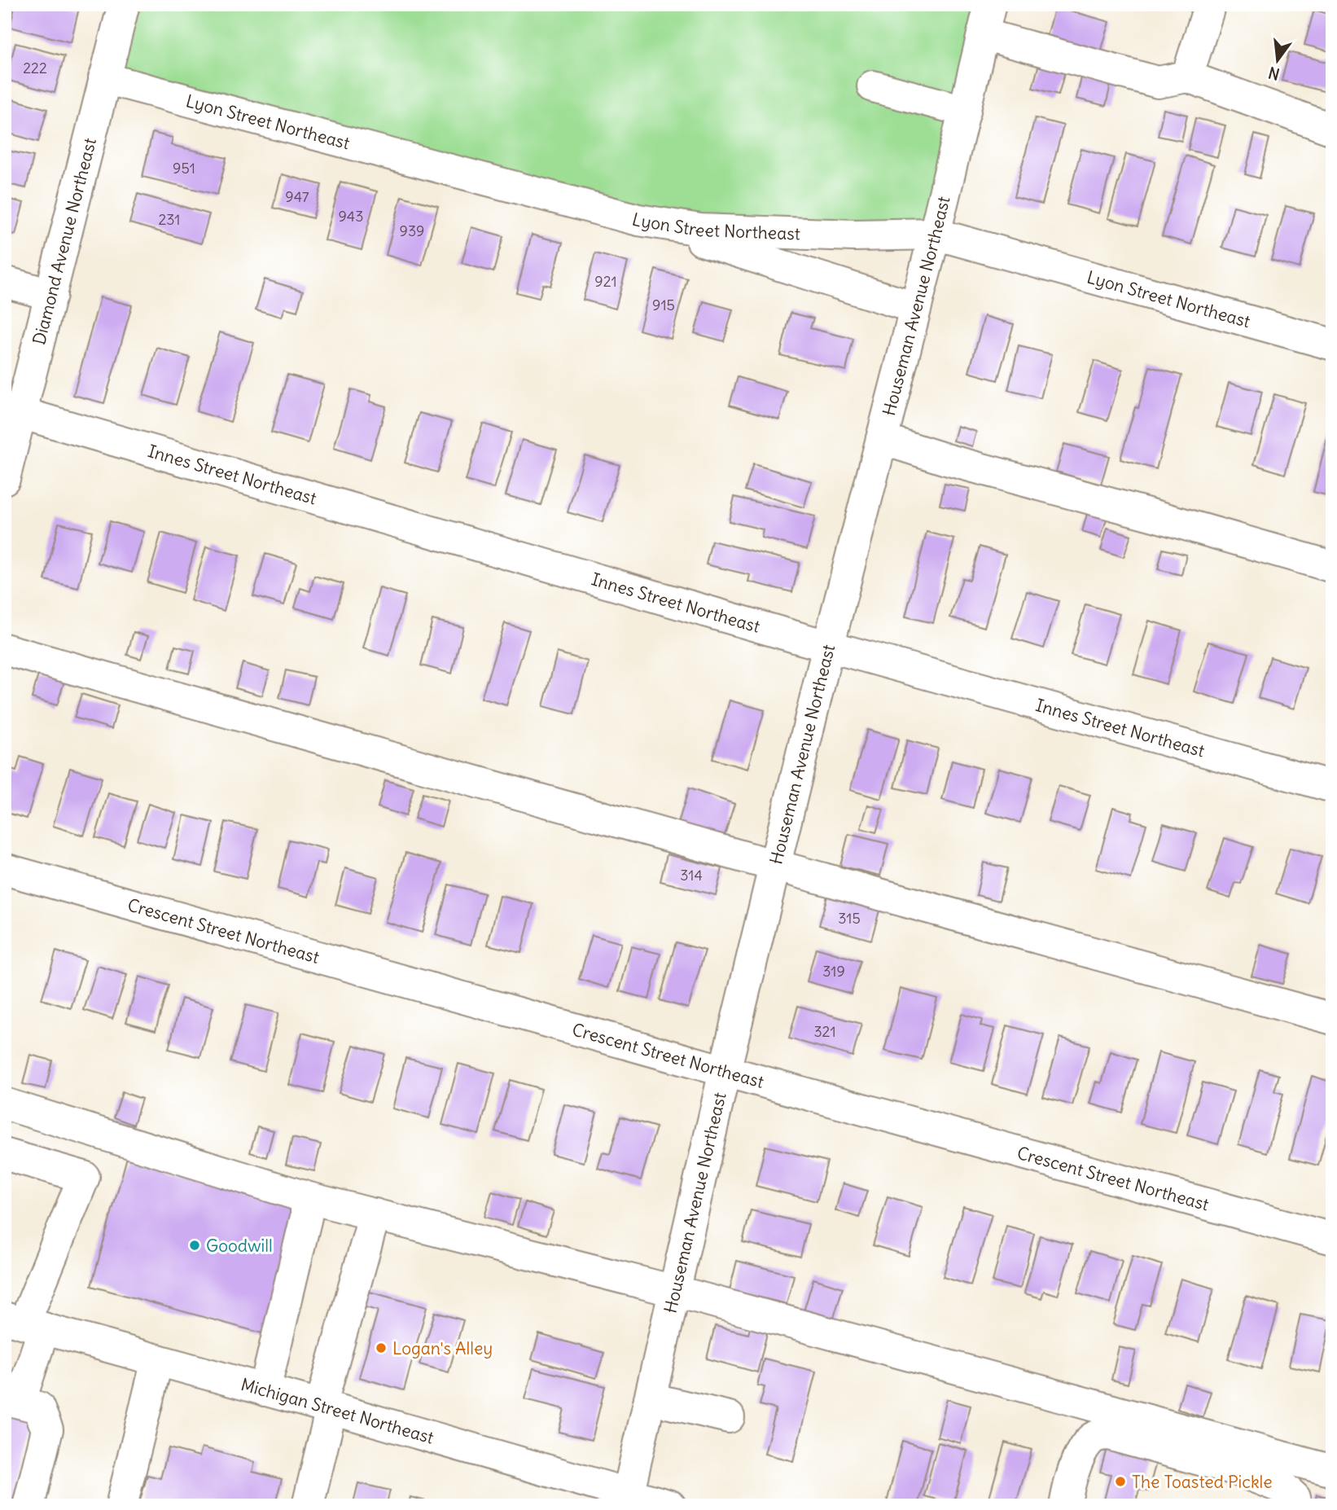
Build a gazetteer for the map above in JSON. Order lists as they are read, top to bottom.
{
  "streets": {
    "street": [
      "Lyon Street Northeast",
      "Diamond Avenue Northeast",
      "Houseman Avenue Northeast",
      "Innes Street Northeast",
      "Crescent Street Northeast",
      "Michigan Street Northeast"
    ]
  },
  "crossings": [
    ["Lyon Street Northeast", "Diamond Avenue Northeast"],
    ["Lyon Street Northeast", "Houseman Avenue Northeast"],
    ["Diamond Avenue Northeast", "Innes Street Northeast"],
    ["Houseman Avenue Northeast", "Innes Street Northeast"],
    ["Houseman Avenue Northeast", "Crescent Street Northeast"],
    ["Houseman Avenue Northeast", "Michigan Street Northeast"]
  ],
  "places": ["Goodwill", "Logan's Alley", "The Toasted Pickle"],
  "house_numbers": [
    "222",
    "951",
    "947",
    "943",
    "231",
    "939",
    "921",
    "915",
    "314",
    "315",
    "319",
    "321"
  ],
  "north": "bottom"
}
